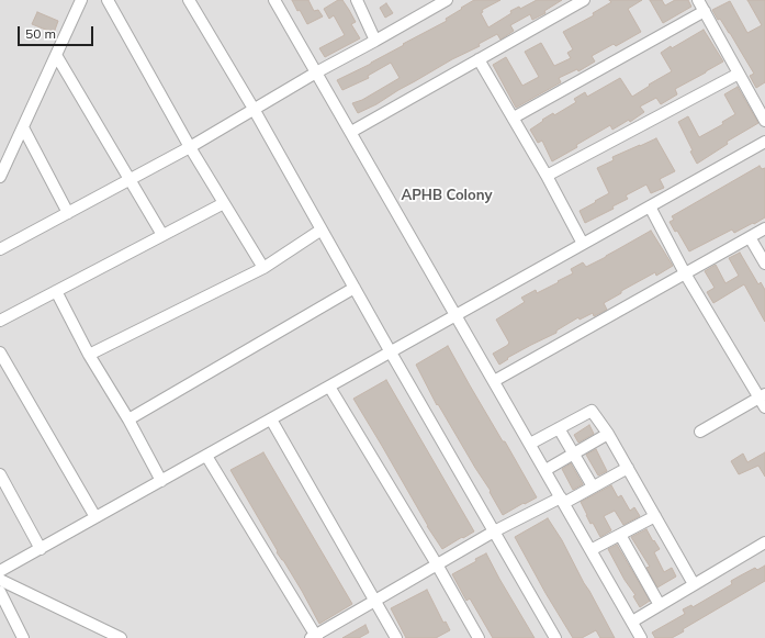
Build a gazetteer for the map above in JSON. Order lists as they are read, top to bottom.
{
  "districts": ["APHB Colony"],
  "scale_bar": "50 m"
}
